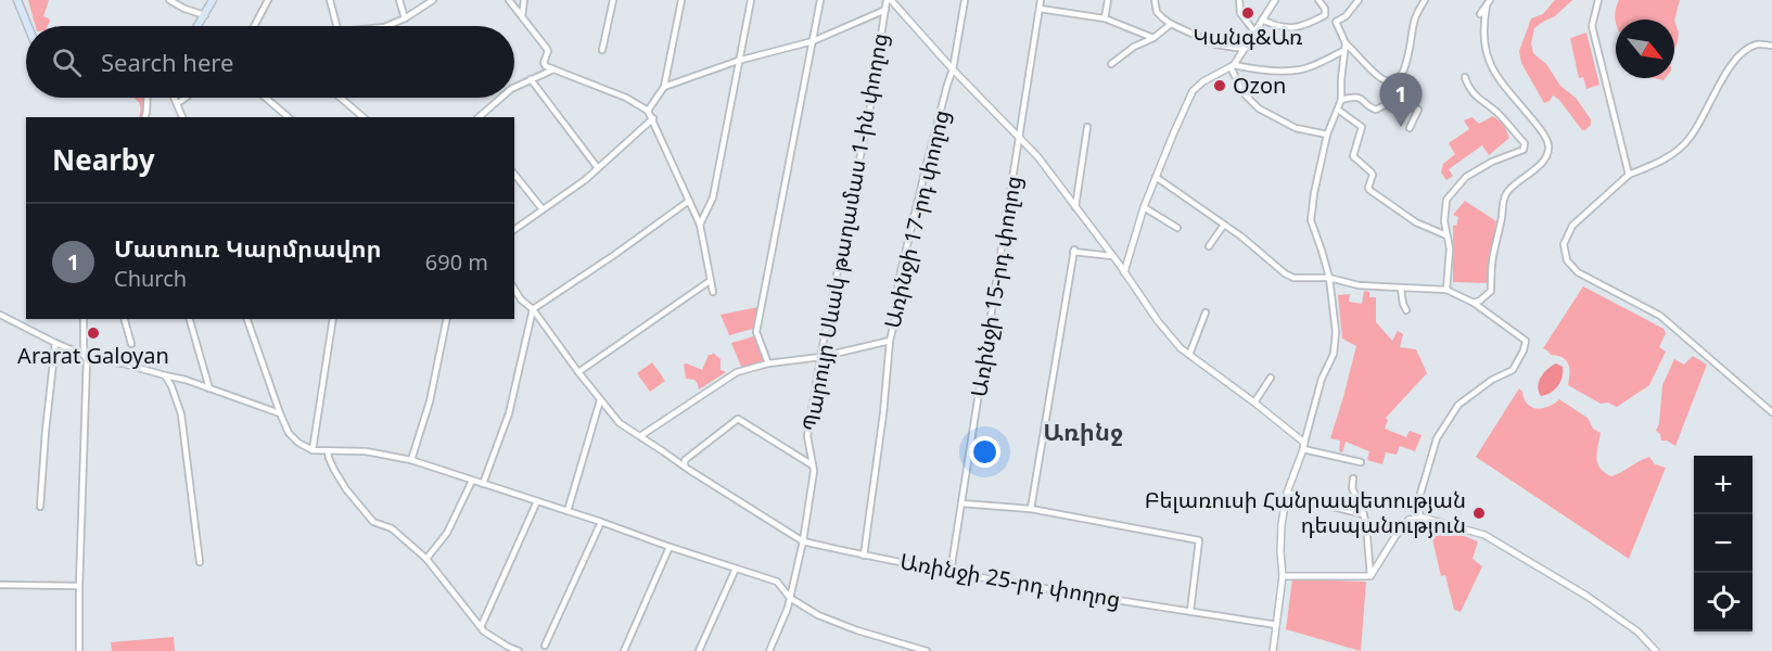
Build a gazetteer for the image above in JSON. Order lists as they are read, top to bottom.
{
  "streets": {
    "street": [
      "Առինջի 17-րդ փողոց",
      "Պարույր Սևակ թաղամաս 1-ին փողոց",
      "Առինջի 15-րդ փողոց",
      "Առինջի 25-րդ փողոց"
    ]
  },
  "crossings": [
    ["Առինջի 17-րդ փողոց", "Առինջի 25-րդ փողոց"],
    ["Պարույր Սևակ թաղամաս 1-ին փողոց", "Առինջի 25-րդ փողոց"],
    ["Առինջի 15-րդ փողոց", "Առինջի 25-րդ փողոց"]
  ],
  "districts": ["Առինջ"],
  "places": [
    "Կանգ&Առ",
    "Ozon",
    "Ararat Galoyan",
    "Բելառուսի Հանրապետության դեսպանություն"
  ],
  "north": "bottom right",
  "page": {
    "search": "Search here",
    "pins": "1",
    "heading": "Nearby",
    "list": [
      {
        "mark": "1",
        "name": "Մատուռ Կարմրավոր",
        "note": "Church",
        "value": "690 m"
      }
    ],
    "map_buttons": ["+", "−"]
  }
}
